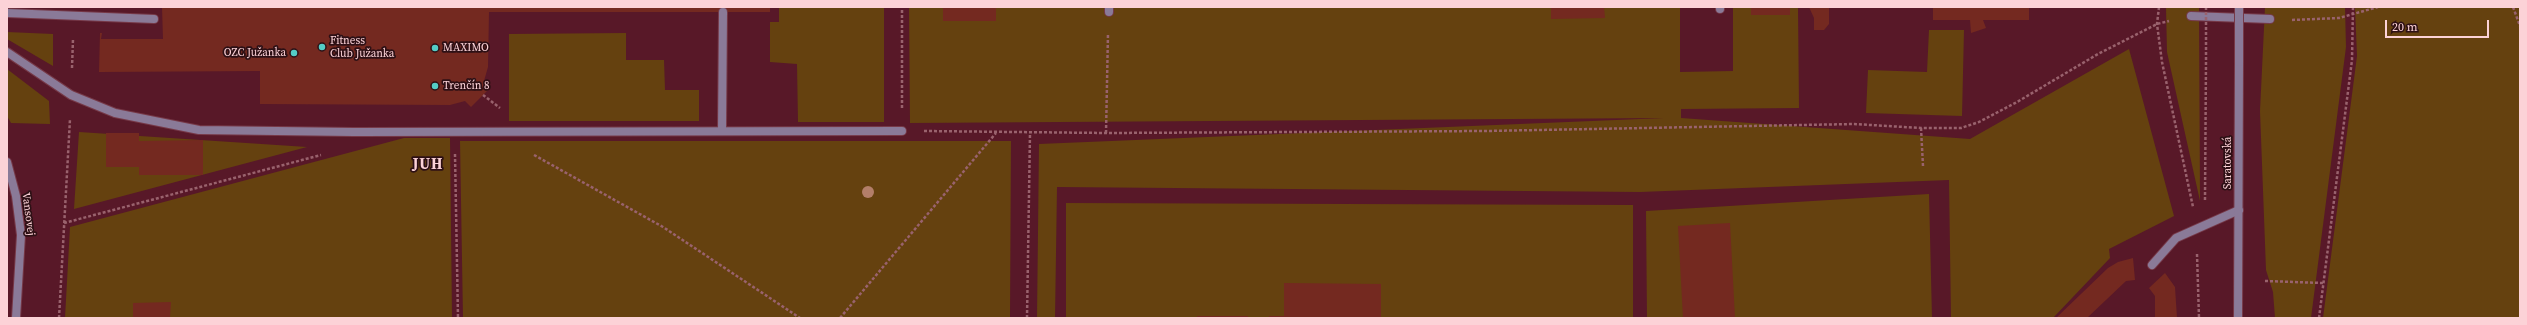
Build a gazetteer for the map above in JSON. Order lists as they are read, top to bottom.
{
  "streets": {
    "street": ["Saratovská", "Vansovej"]
  },
  "districts": ["JUH"],
  "places": [
    "Fitness Club Južanka",
    "MAXIMO",
    "OZC Južanka",
    "Trenčín 8"
  ],
  "scale_bar": "20 m"
}
